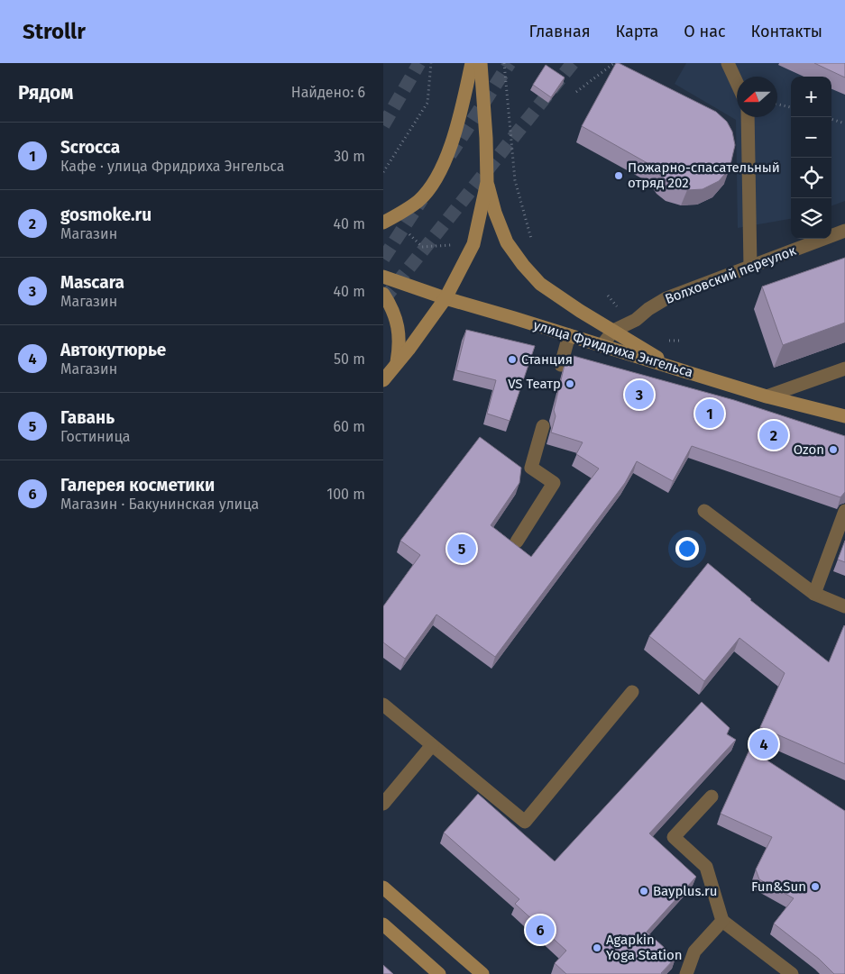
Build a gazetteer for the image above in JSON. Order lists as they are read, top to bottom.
{
  "streets": {
    "street": ["Волховский переулок", "улица Фридриха Энгельса"]
  },
  "crossings": [
    ["Волховский переулок", "улица Фридриха Энгельса"]
  ],
  "places": [
    "Пожарно-спасательный отряд 202",
    "Станция",
    "VS Театр",
    "Ozon",
    "Fun&Sun",
    "Bayplus.ru",
    "Agapkin Yoga Station"
  ],
  "north": "left",
  "page": {
    "header": "Strollr",
    "nav": [
      "Главная",
      "Карта",
      "О нас",
      "Контакты"
    ],
    "heading": ["Рядом", "Найдено: 6"],
    "map_buttons": ["+", "−"],
    "list": [
      {
        "mark": "1",
        "name": "Scrocca",
        "note": "Кафе · улица Фридриха Энгельса",
        "value": "30 m"
      },
      {
        "mark": "2",
        "name": "gosmoke.ru",
        "note": "Магазин",
        "value": "40 m"
      },
      {
        "mark": "3",
        "name": "Mascara",
        "note": "Магазин",
        "value": "40 m"
      },
      {
        "mark": "4",
        "name": "Автокутюрье",
        "note": "Магазин",
        "value": "50 m"
      },
      {
        "mark": "5",
        "name": "Гавань",
        "note": "Гостиница",
        "value": "60 m"
      },
      {
        "mark": "6",
        "name": "Галерея косметики",
        "note": "Магазин · Бакунинская улица",
        "value": "100 m"
      }
    ],
    "pins": [
      "3",
      "1",
      "2",
      "5",
      "4",
      "6"
    ]
  }
}
